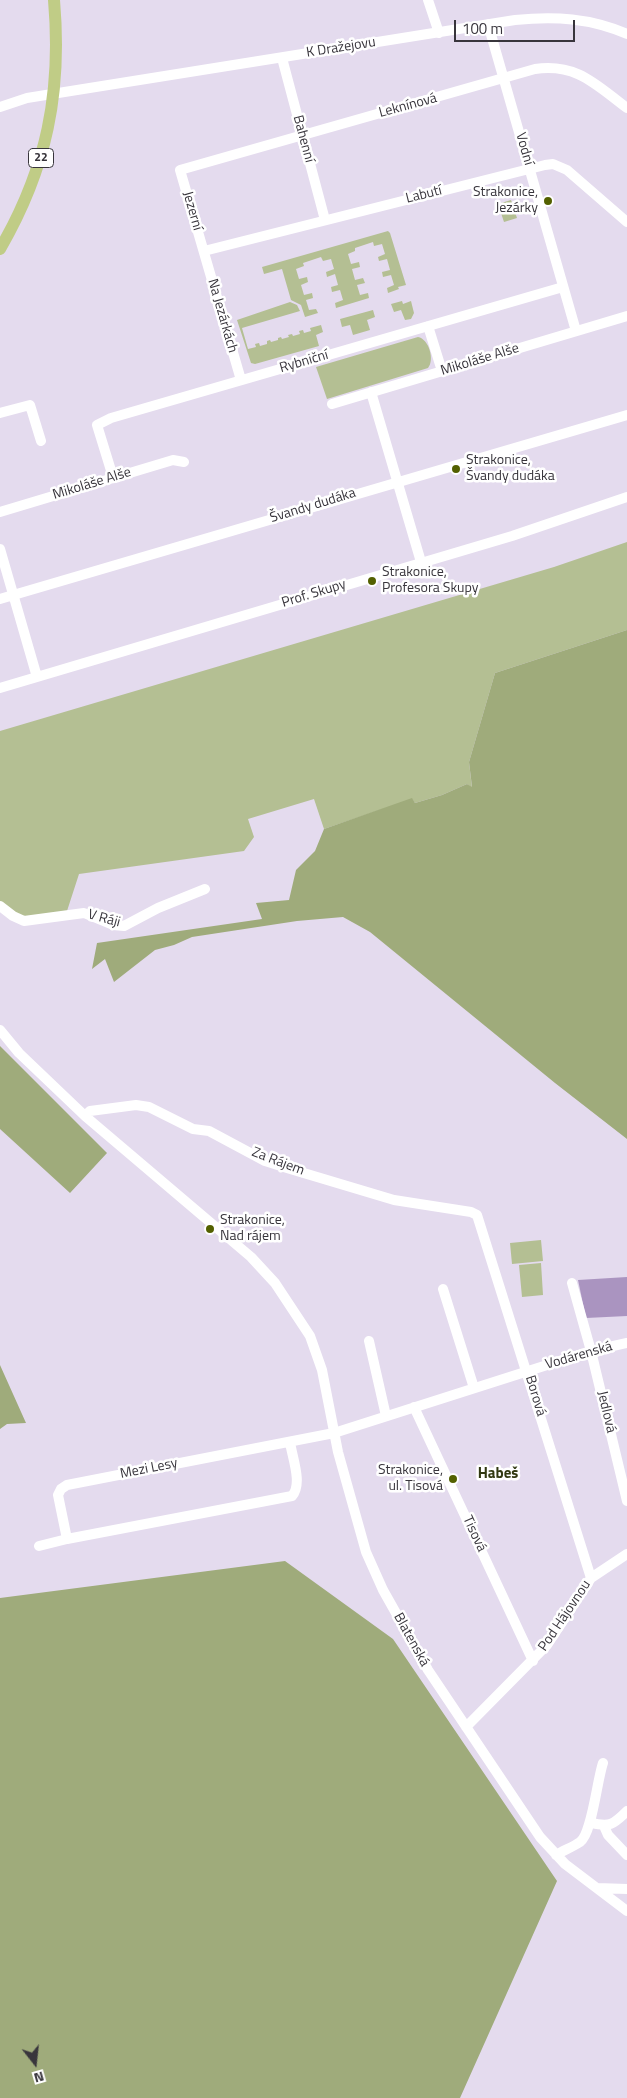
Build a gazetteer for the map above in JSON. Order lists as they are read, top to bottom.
{
  "streets": {
    "main road": ["22"],
    "street": [
      "K Dražejovu",
      "Leknínová",
      "Bahenní",
      "Vodní",
      "Labutí",
      "Jezerní",
      "Na Jezárkách",
      "Mikoláše Alše",
      "Rybniční",
      "Švandy dudáka",
      "Prof. Skupy",
      "V Ráji",
      "Za Rájem",
      "Vodárenská",
      "Borová",
      "Jedlová",
      "Mezi Lesy",
      "Tisová",
      "Pod Hájovnou",
      "Blatenská"
    ]
  },
  "crossings": [
    ["K Dražejovu", "Bahenní"],
    ["K Dražejovu", "Vodní"],
    ["K Dražejovu", "22"],
    ["Leknínová", "Bahenní"],
    ["Leknínová", "Vodní"],
    ["Leknínová", "Jezerní"],
    ["Bahenní", "Labutí"],
    ["Vodní", "Labutí"],
    ["Vodní", "Mikoláše Alše"],
    ["Vodní", "Rybniční"],
    ["Labutí", "Jezerní"],
    ["Labutí", "Na Jezárkách"],
    ["Jezerní", "Na Jezárkách"],
    ["Na Jezárkách", "Rybniční"],
    ["Mikoláše Alše", "Rybniční"],
    ["Za Rájem", "Borová"],
    ["Za Rájem", "Blatenská"],
    ["Vodárenská", "Borová"],
    ["Vodárenská", "Jedlová"],
    ["Vodárenská", "Mezi Lesy"],
    ["Vodárenská", "Tisová"],
    ["Vodárenská", "Blatenská"],
    ["Borová", "Pod Hájovnou"],
    ["Mezi Lesy", "Blatenská"],
    ["Tisová", "Pod Hájovnou"],
    ["Pod Hájovnou", "Blatenská"]
  ],
  "districts": ["Habeš"],
  "places": [
    "Strakonice, Jezárky",
    "Strakonice, Švandy dudáka",
    "Strakonice, Profesora Skupy",
    "Strakonice, Nad rájem",
    "Strakonice, ul. Tisová"
  ],
  "scale_bar": "100 m",
  "north": "bottom"
}
